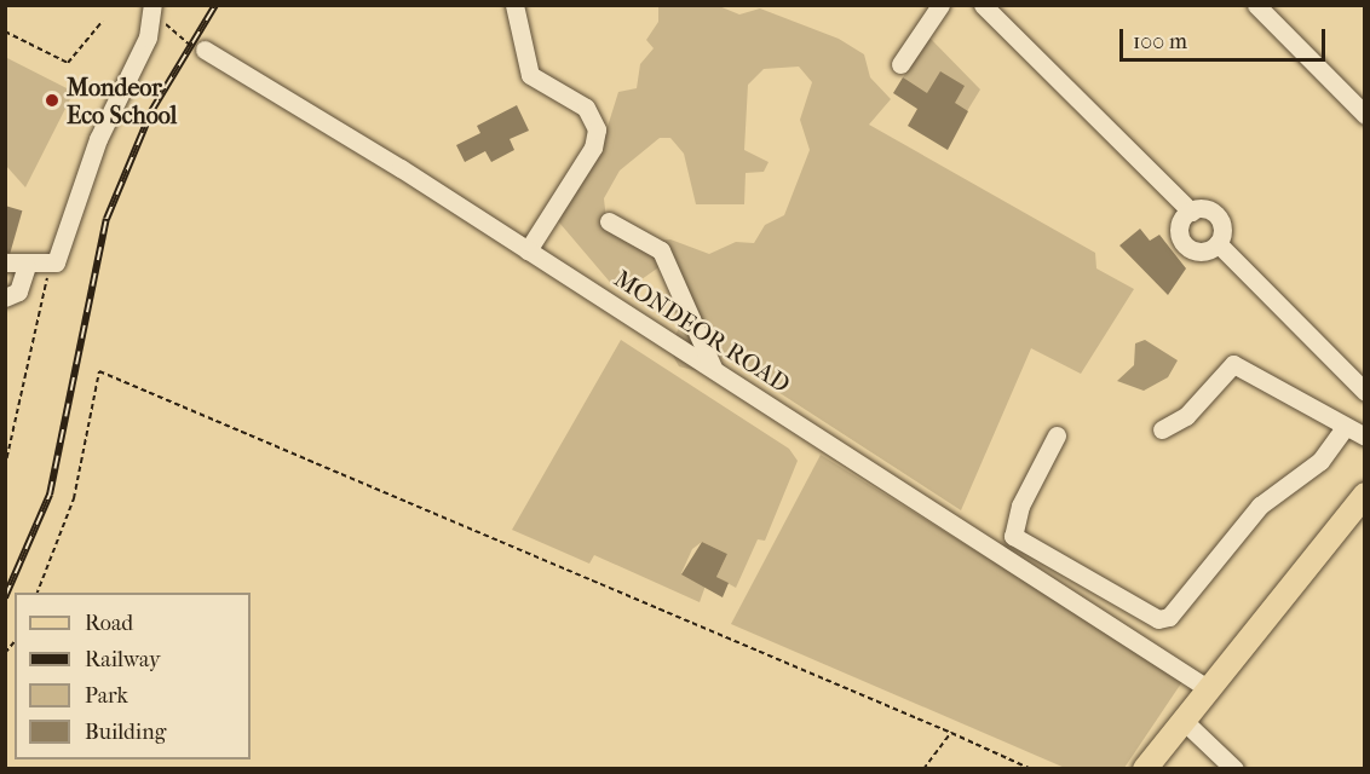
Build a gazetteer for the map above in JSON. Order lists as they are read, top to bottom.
{
  "streets": {
    "street": ["MONDEOR ROAD"]
  },
  "places": ["Mondeor Eco School"],
  "legend": [
    "Road",
    "Railway",
    "Park",
    "Building"
  ],
  "scale_bar": "100 m"
}
